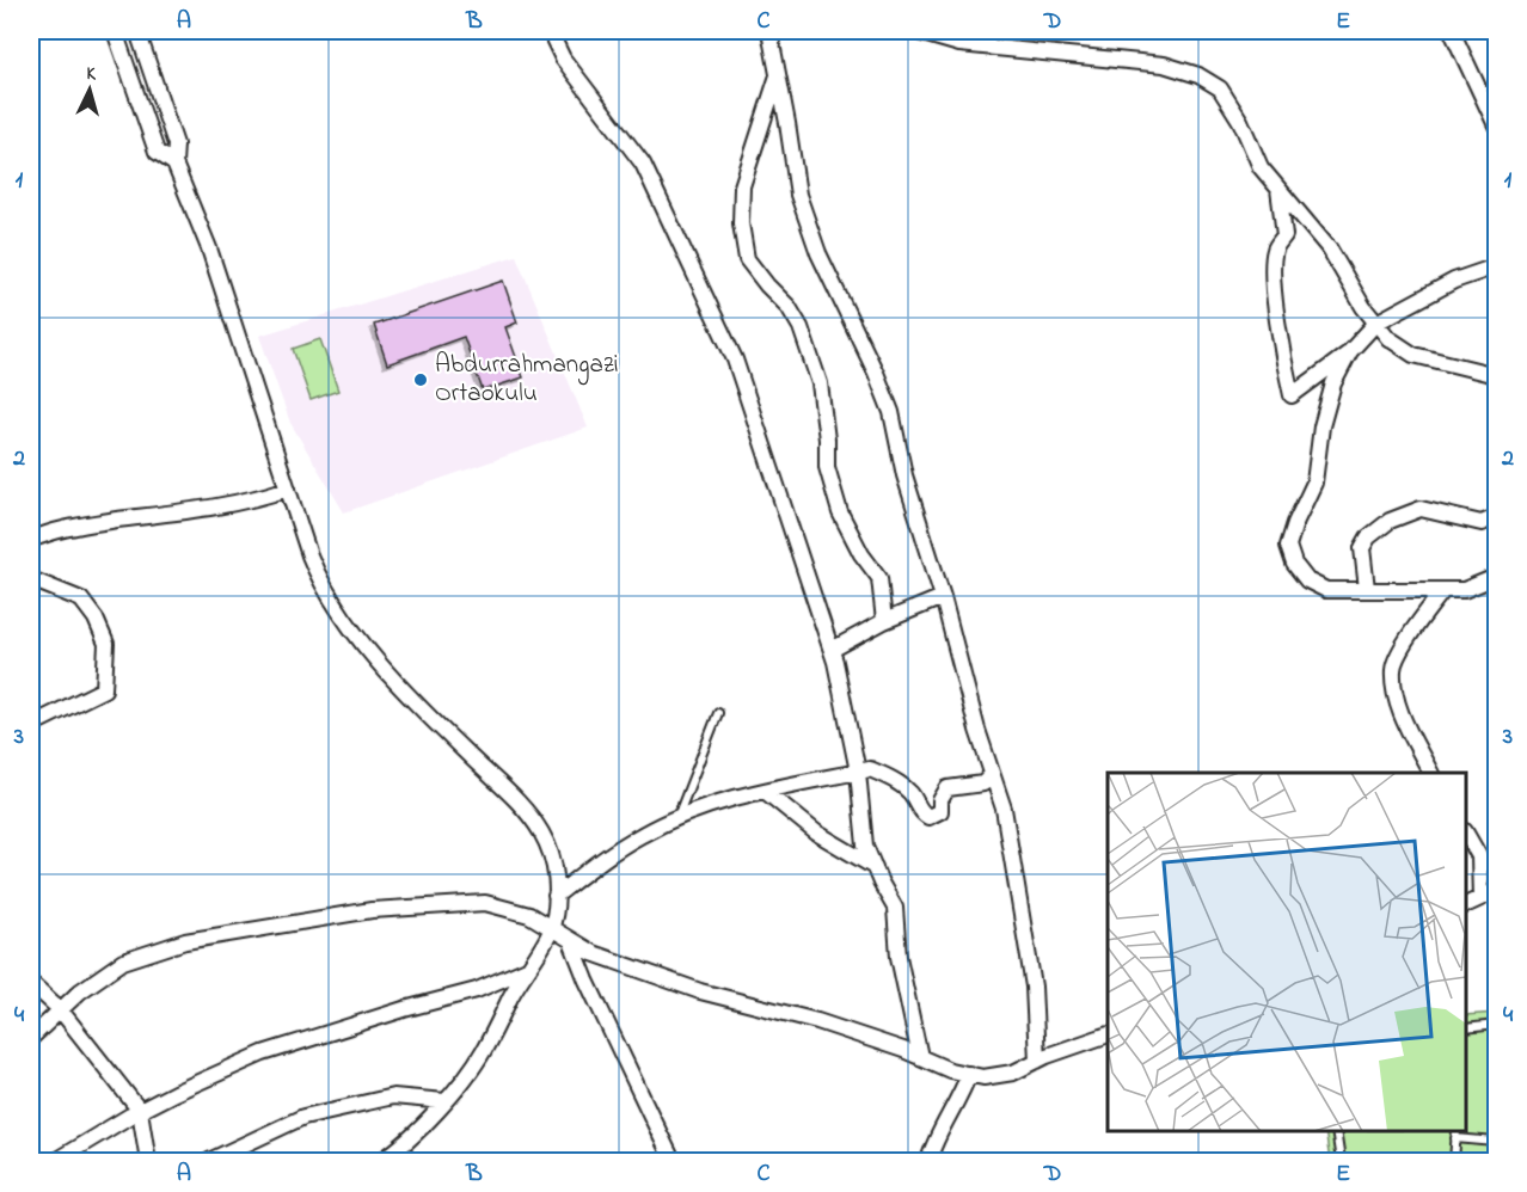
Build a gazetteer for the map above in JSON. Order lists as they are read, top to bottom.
{
  "places": ["Abdurrahmangazi Ortaokulu"],
  "north": "top",
  "grid": {
    "columns": [
      "A",
      "B",
      "C",
      "D",
      "E"
    ],
    "rows": [
      "1",
      "2",
      "3",
      "4"
    ]
  }
}
